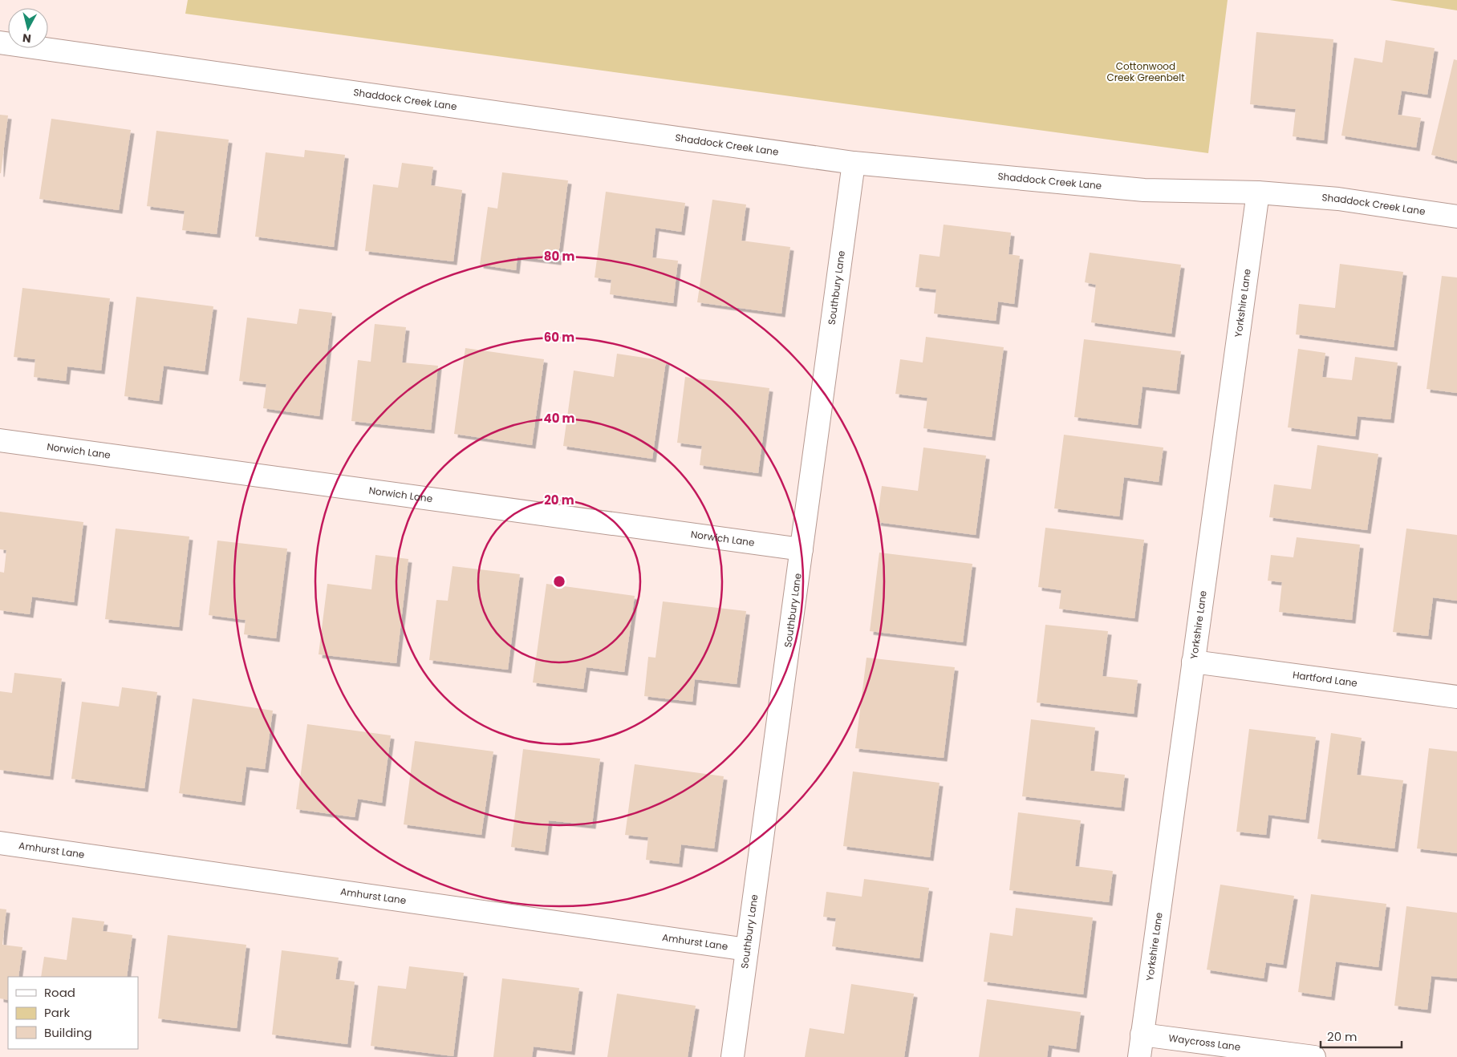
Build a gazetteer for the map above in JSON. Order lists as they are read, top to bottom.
{
  "streets": {
    "street": [
      "Shaddock Creek Lane",
      "Southbury Lane",
      "Yorkshire Lane",
      "Norwich Lane",
      "Hartford Lane",
      "Amhurst Lane",
      "Waycross Lane"
    ]
  },
  "crossings": [
    ["Shaddock Creek Lane", "Southbury Lane"],
    ["Shaddock Creek Lane", "Yorkshire Lane"],
    ["Southbury Lane", "Norwich Lane"],
    ["Southbury Lane", "Amhurst Lane"],
    ["Yorkshire Lane", "Hartford Lane"],
    ["Yorkshire Lane", "Waycross Lane"]
  ],
  "parks": ["Cottonwood Creek Greenbelt"],
  "legend": ["Road", "Park", "Building"],
  "scale_bar": "20 m",
  "north": "bottom",
  "rings": [
    "80 m",
    "60 m",
    "40 m",
    "20 m"
  ]
}
